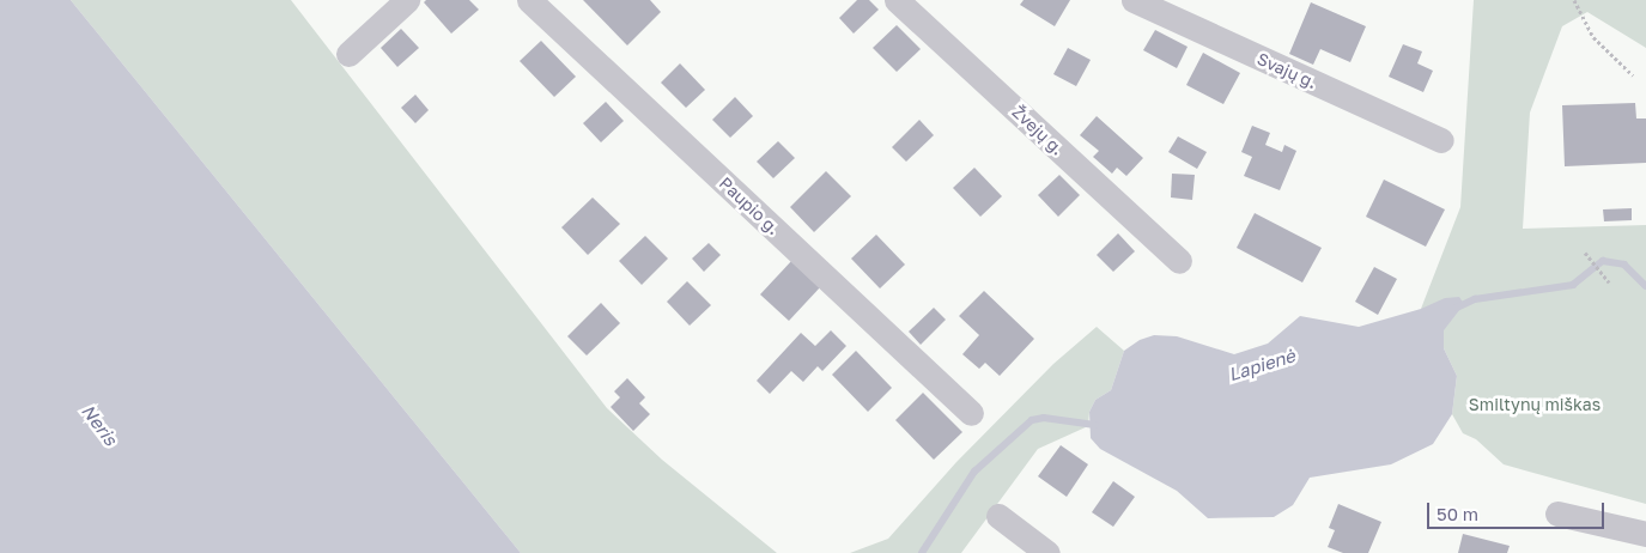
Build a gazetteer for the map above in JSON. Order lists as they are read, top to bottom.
{
  "streets": {
    "street": ["Svajų g.", "Žvejų g.", "Paupio g."]
  },
  "water": ["Lapienė", "Neris"],
  "parks": ["Smiltynų miškas"],
  "scale_bar": "50 m"
}
